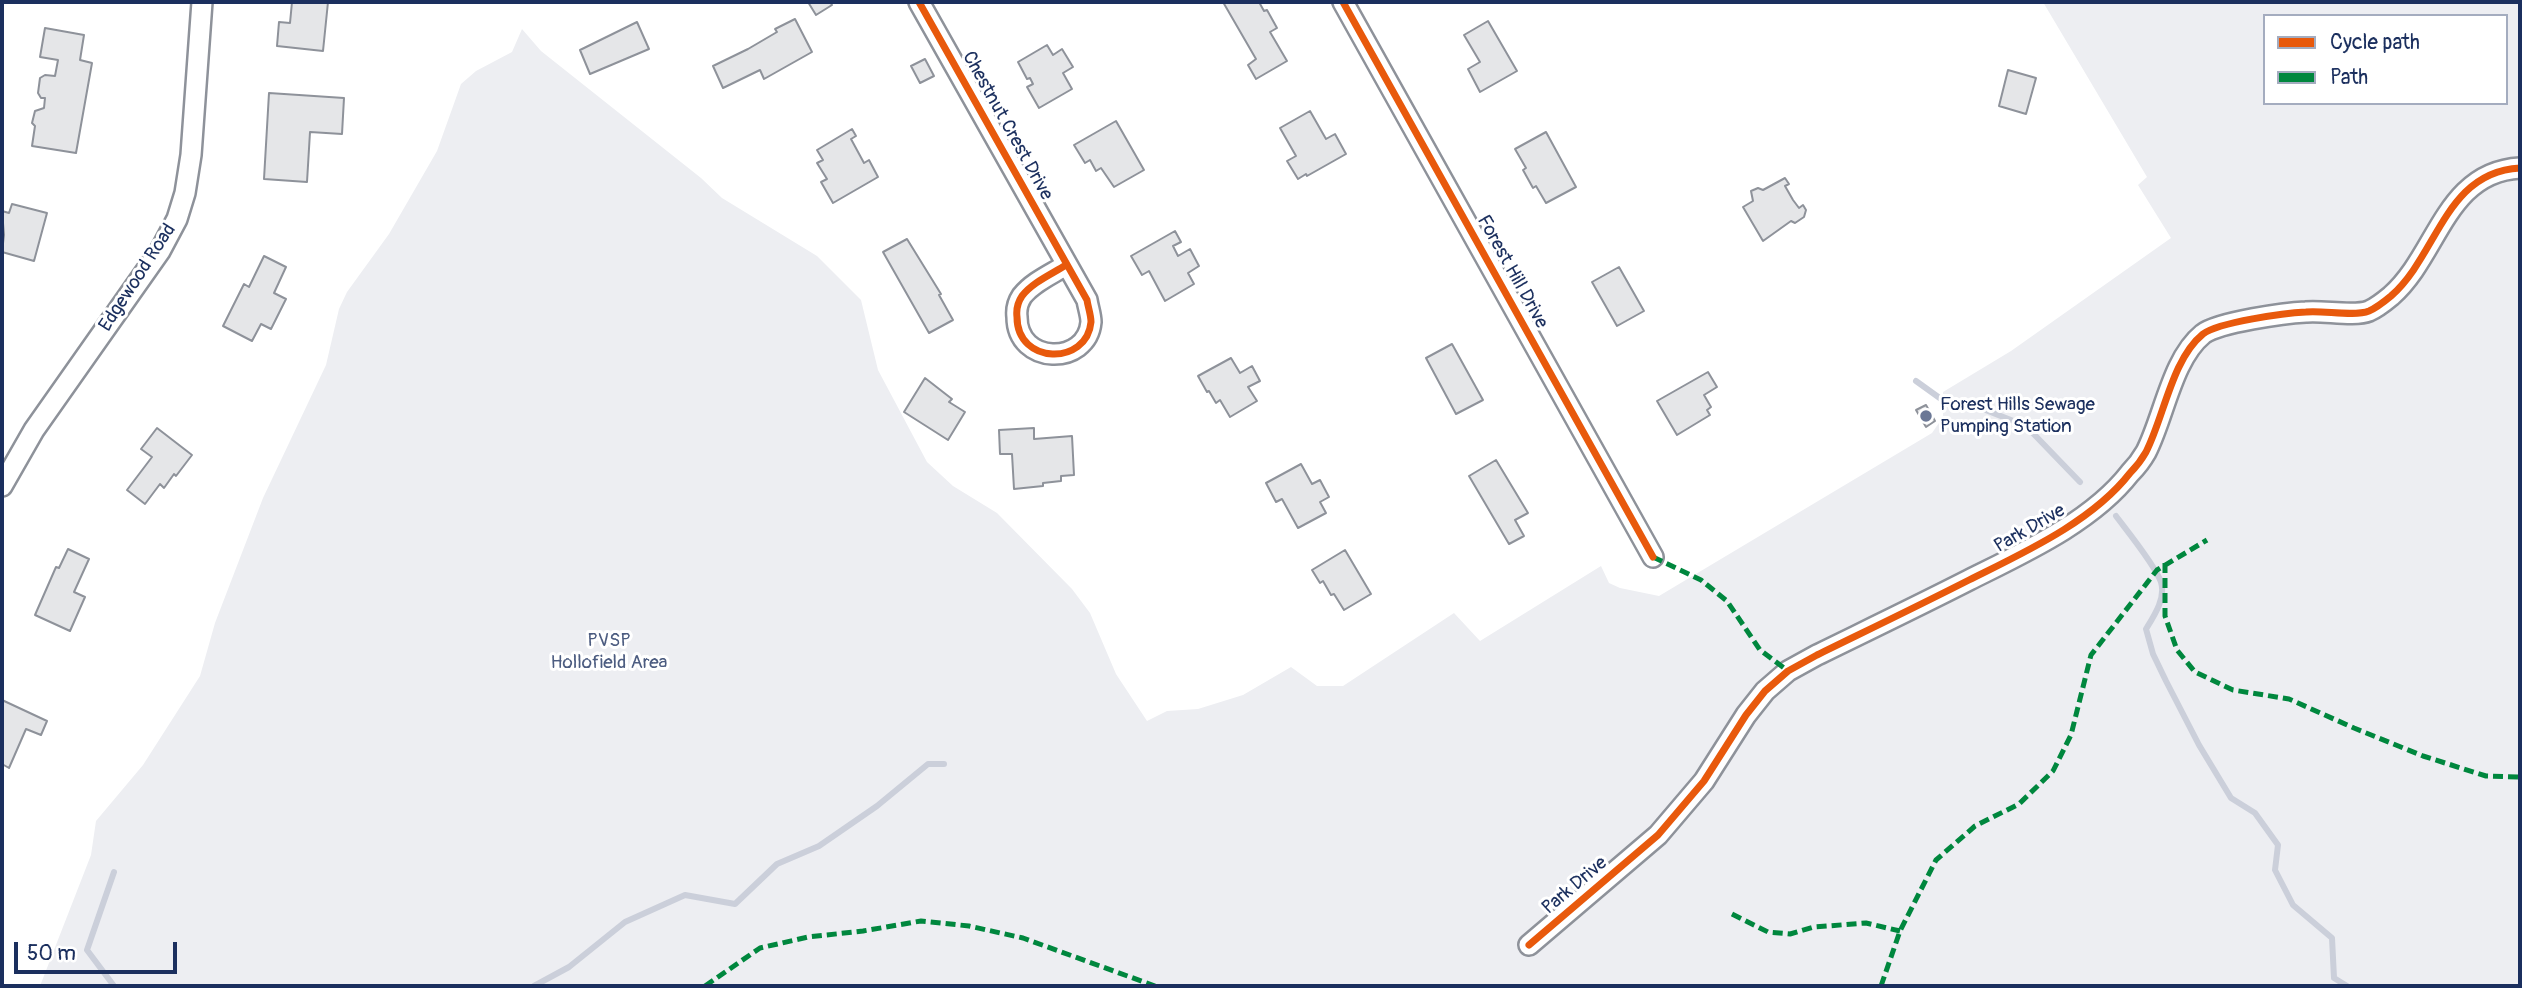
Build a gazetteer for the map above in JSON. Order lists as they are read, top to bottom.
{
  "streets": {
    "street": [
      "Chestnut Crest Drive",
      "Forest Hill Drive",
      "Edgewood Road",
      "Park Drive"
    ]
  },
  "parks": ["PVSP Hollofield Area"],
  "places": ["Forest Hills Sewage Pumping Station"],
  "legend": ["Cycle path", "Path"],
  "scale_bar": "50 m"
}
